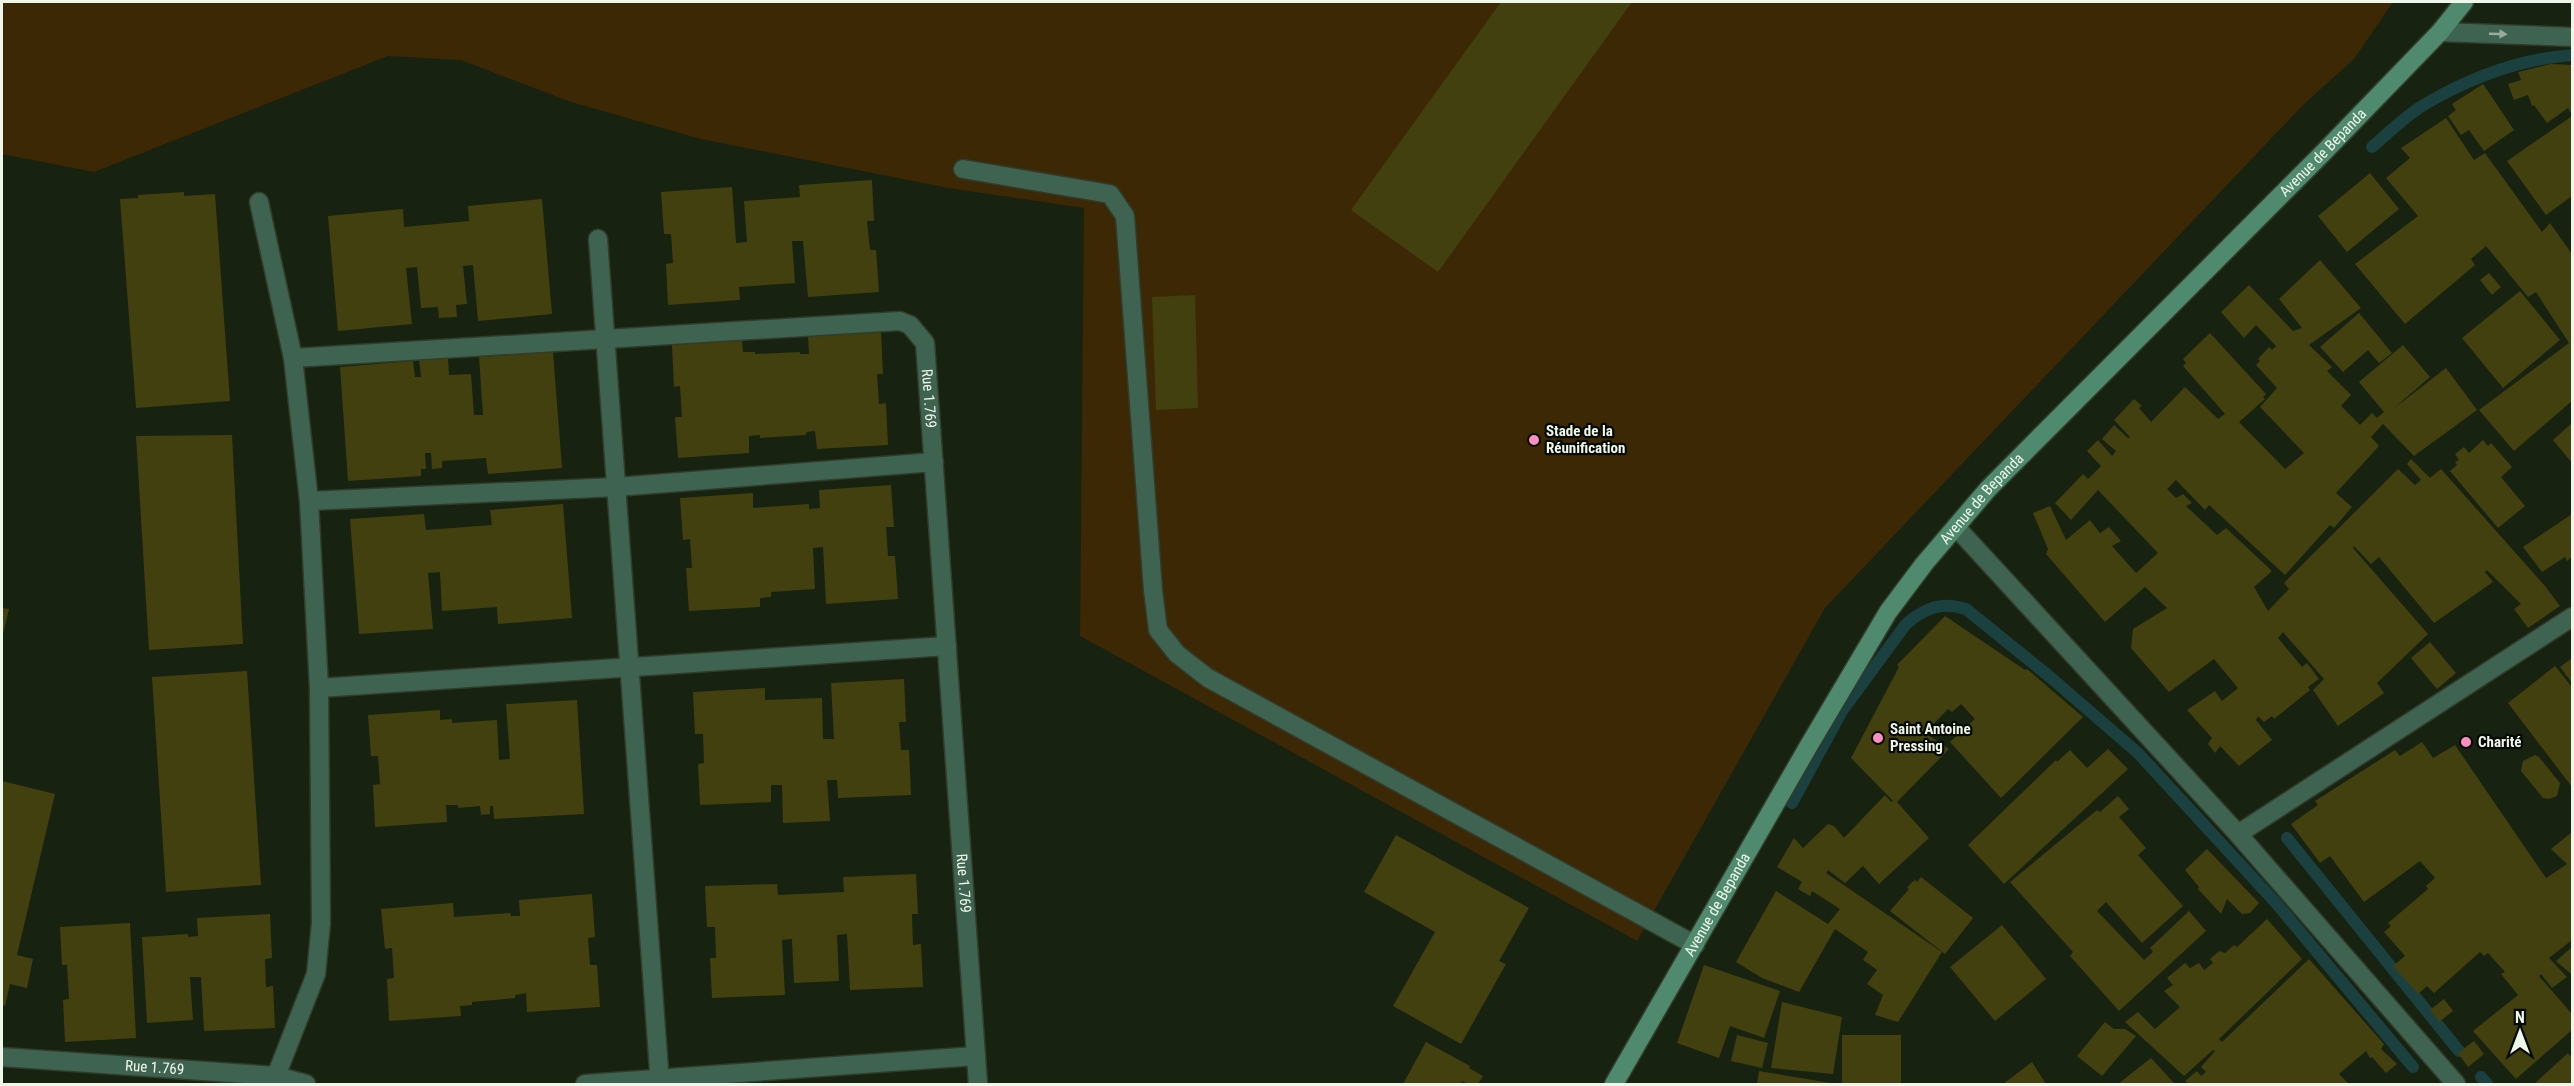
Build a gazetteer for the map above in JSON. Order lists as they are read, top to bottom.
{
  "streets": {
    "main road": ["Avenue de Bepanda"],
    "street": ["Rue 1.769"]
  },
  "places": ["Stade de la Réunification", "Saint Antoine Pressing", "Charité"],
  "north": "top"
}
